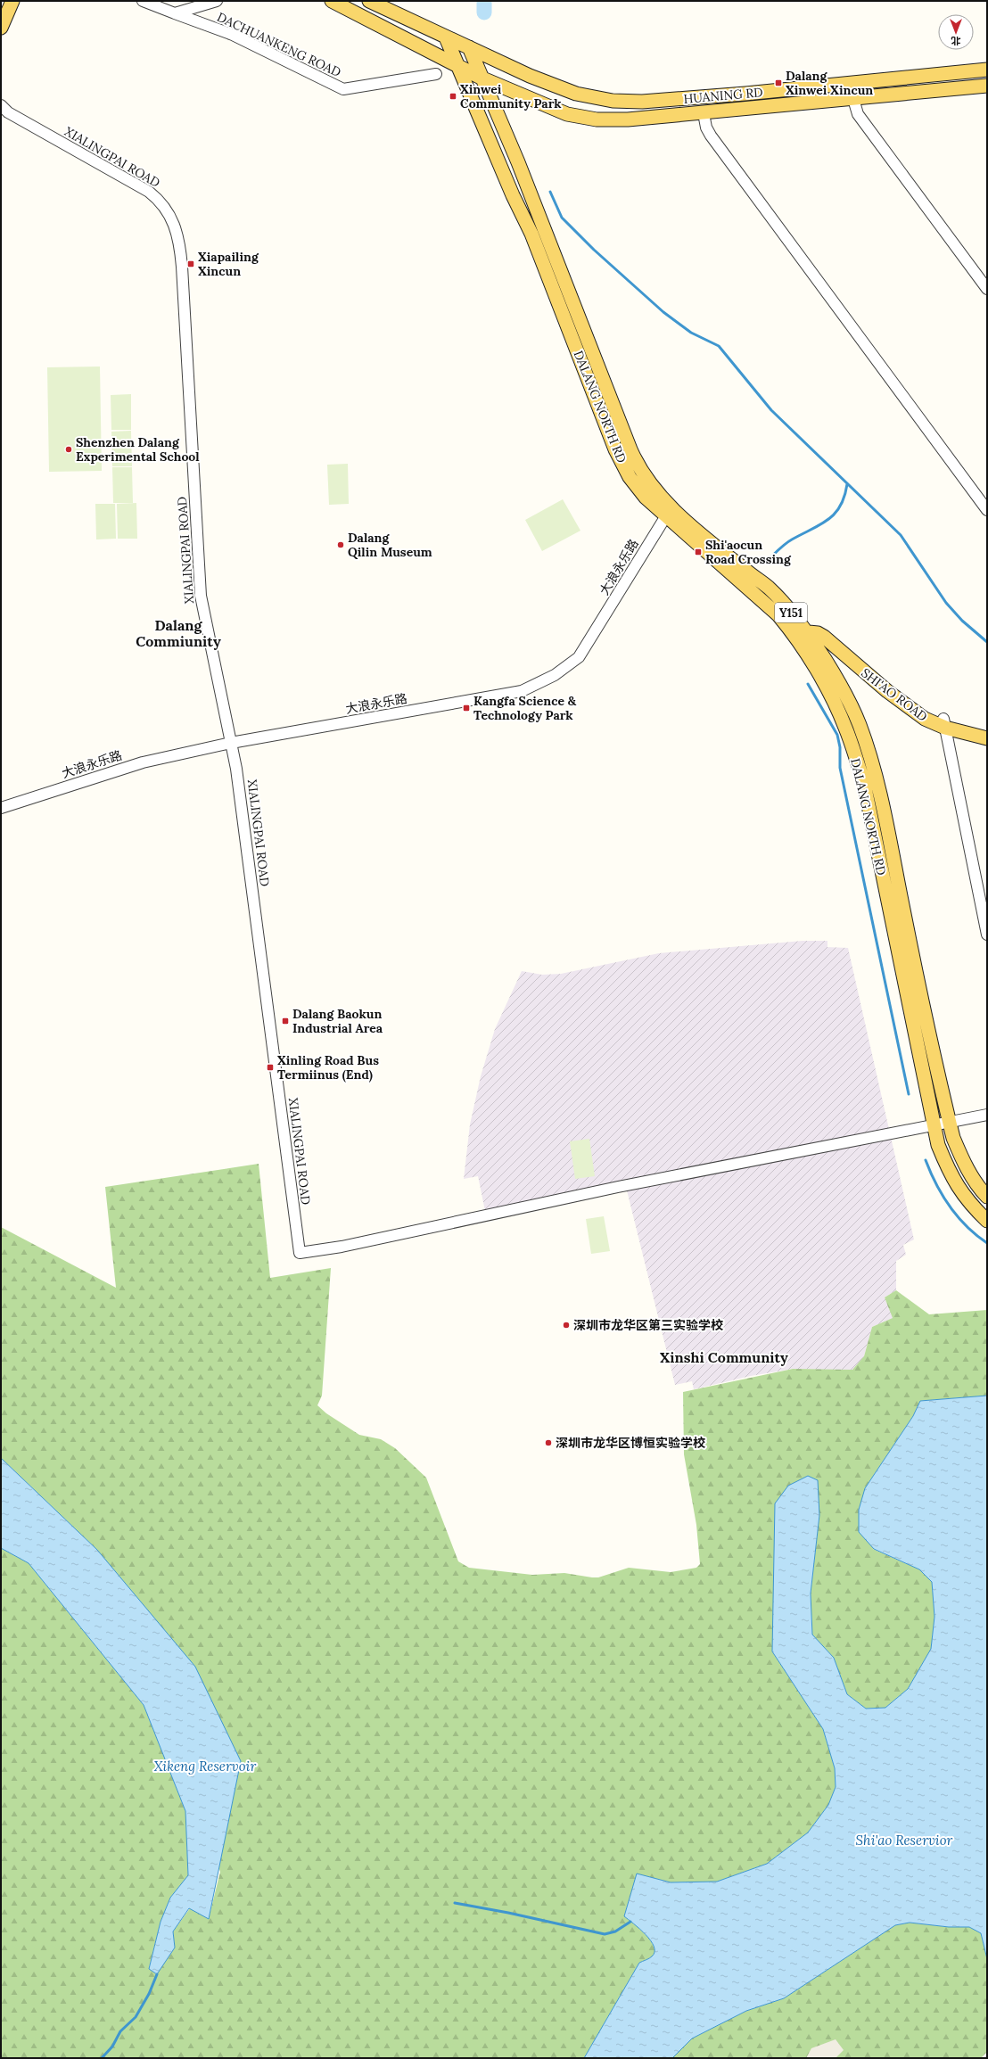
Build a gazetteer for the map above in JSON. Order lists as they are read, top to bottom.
{
  "streets": {
    "main road": [
      "HUANING RD",
      "DALANG NORTH RD",
      "Y151",
      "SHI'AO ROAD"
    ],
    "street": ["DACHUANKENG ROAD", "XIALINGPAI ROAD", "大浪永乐路"]
  },
  "crossings": [
    ["HUANING RD", "DALANG NORTH RD"],
    ["XIALINGPAI ROAD", "DALANG NORTH RD"],
    ["XIALINGPAI ROAD", "大浪永乐路"],
    ["DALANG NORTH RD", "大浪永乐路"],
    ["DALANG NORTH RD", "SHI'AO ROAD"]
  ],
  "districts": ["Dalang Commiunity", "Xinshi Community"],
  "water": ["Xikeng Reservoir", "Shi'ao Reservior"],
  "places": {
    "transit": [
      "Dalang Xinwei Xincun",
      "Xinwei Community Park",
      "Xiapailing Xincun",
      "Shi'aocun Road Crossing",
      "Kangfa Science & Technology Park",
      "Dalang Baokun Industrial Area",
      "Xinling Road Bus Termiinus (End)"
    ],
    "other": [
      "Shenzhen Dalang Experimental School",
      "Dalang Qilin Museum",
      "深圳市龙华区第三实验学校",
      "深圳市龙华区博恒实验学校"
    ]
  },
  "north": "bottom"
}
